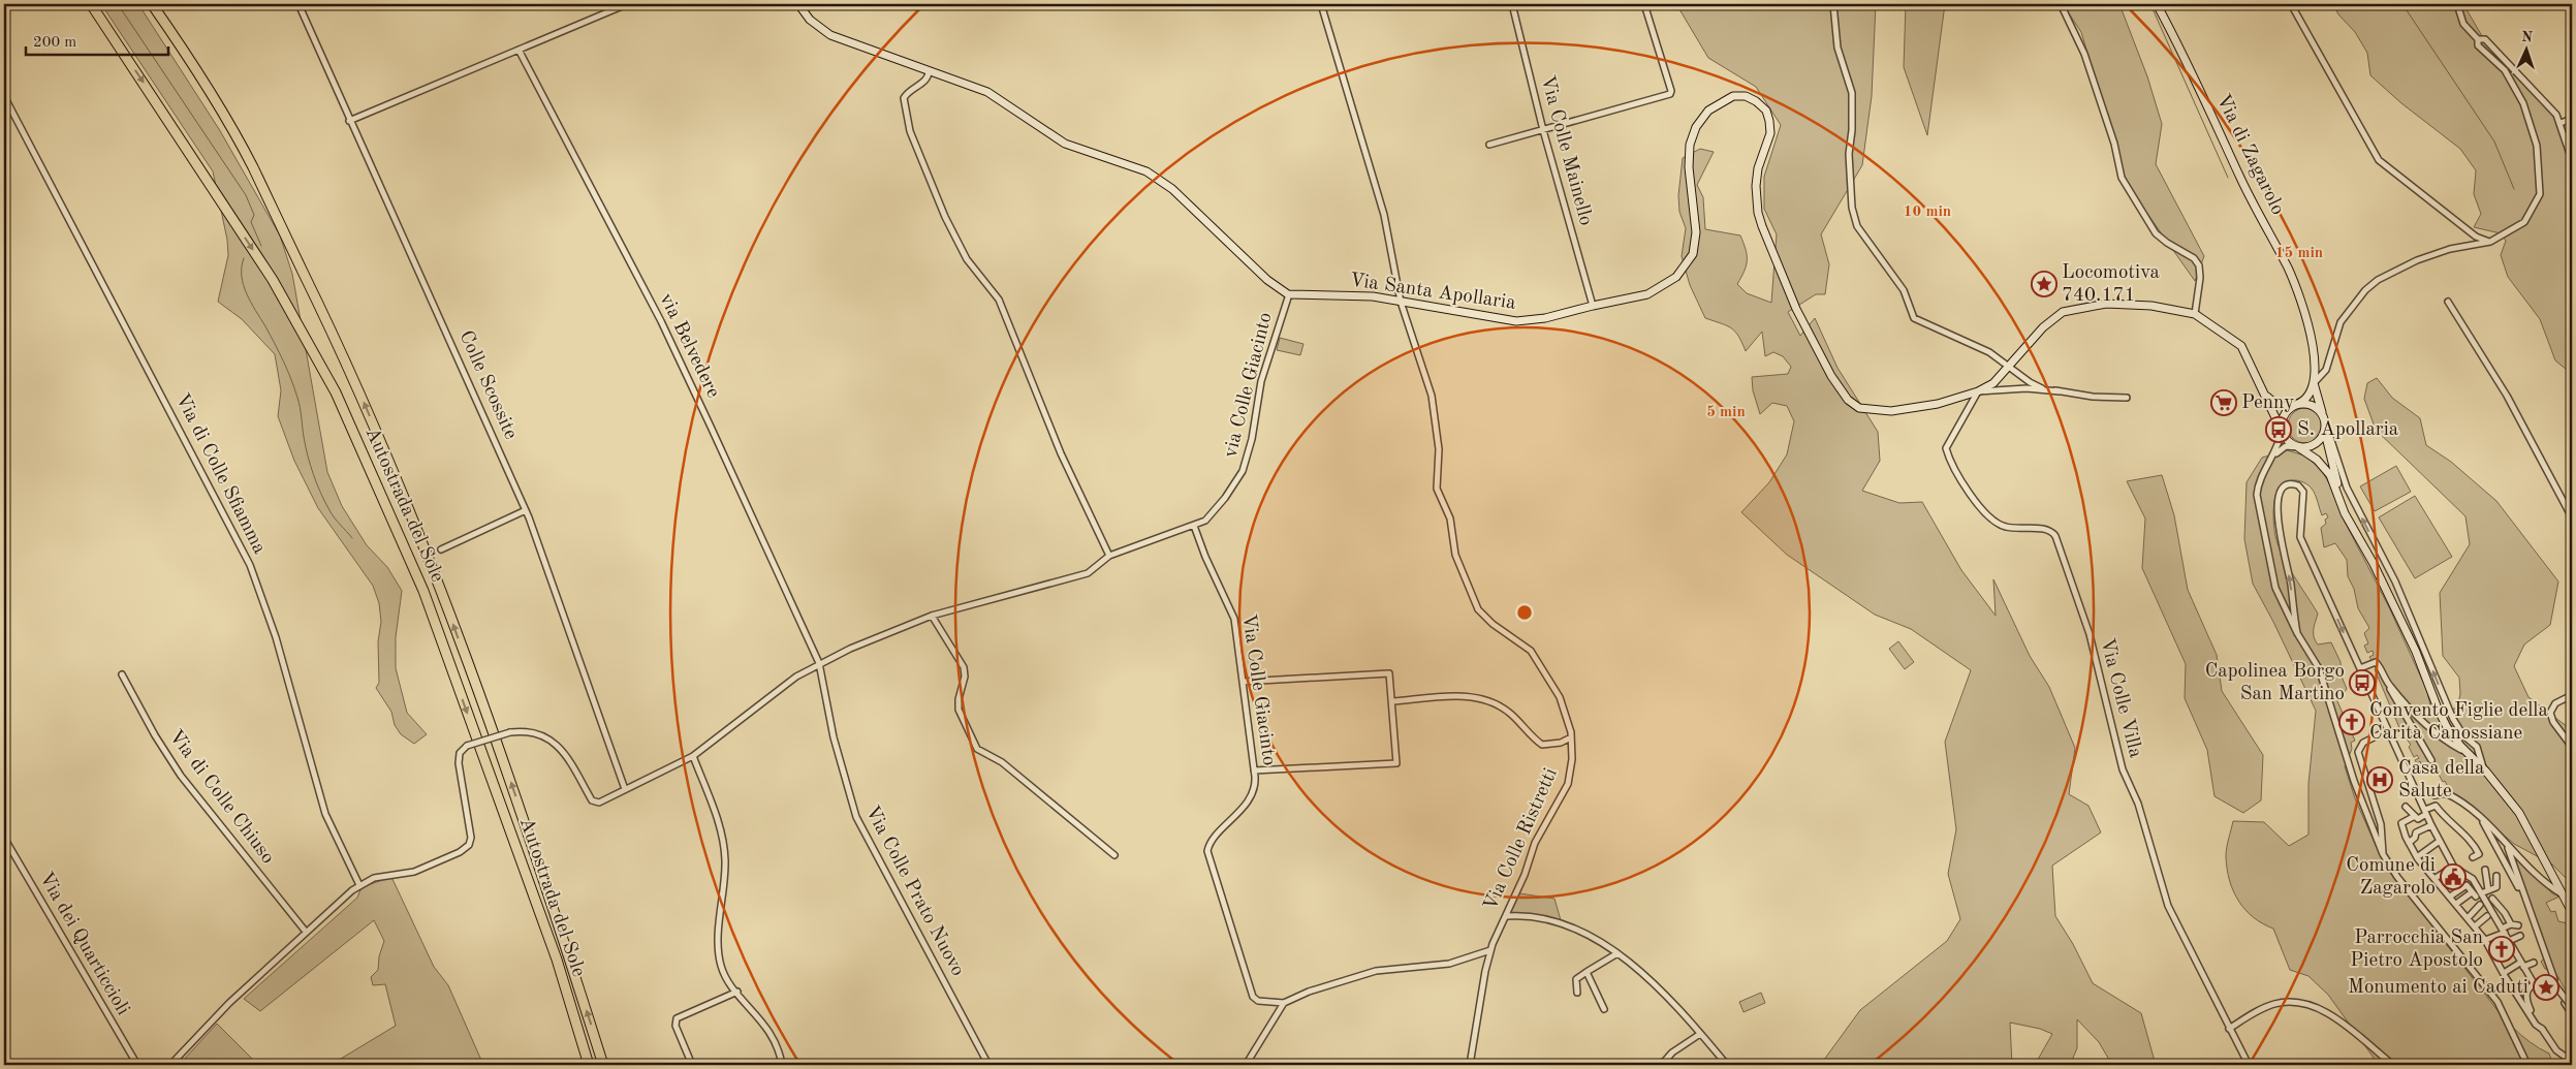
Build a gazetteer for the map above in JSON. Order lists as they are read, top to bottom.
{
  "streets": {
    "highway": ["Autostrada del Sole"],
    "street": [
      "Via Colle Mainello",
      "Via di Zagarolo",
      "Via Santa Apollaria",
      "via Belvedere",
      "Colle Scossite",
      "via Colle Giacinto",
      "Via di Colle Sfiamma",
      "Via Colle Giacinto",
      "Via Colle Villa",
      "Via di Colle Chiuso",
      "Via Colle Ristretti",
      "Via Colle Prato Nuovo",
      "Via dei Quarticcioli"
    ]
  },
  "crossings": [
    ["Via Colle Mainello", "Via Santa Apollaria"],
    ["Via di Zagarolo", "Via Santa Apollaria"],
    ["Via Santa Apollaria", "via Colle Giacinto"],
    ["Via Santa Apollaria", "Via Colle Villa"],
    ["Via Santa Apollaria", "Via Colle Ristretti"],
    ["via Belvedere", "via Colle Giacinto"],
    ["via Belvedere", "Via Colle Prato Nuovo"],
    ["Colle Scossite", "via Colle Giacinto"],
    ["via Colle Giacinto", "Via di Colle Sfiamma"],
    ["via Colle Giacinto", "Via Colle Giacinto"],
    ["via Colle Giacinto", "Via Colle Prato Nuovo"]
  ],
  "places": {
    "place": ["Locomotiva 740.171", "Monumento ai Caduti"],
    "supermarket": ["Penny"],
    "bus stop": ["S. Apollaria", "Capolinea Borgo San Martino"],
    "church": ["Convento Figlie della Carità Canossiane", "Parrocchia San Pietro Apostolo"],
    "hospital": ["Casa della Salute"],
    "public building": ["Comune di Zagarolo"]
  },
  "scale_bar": "200 m",
  "north": "top",
  "rings": ["10 min", "15 min", "5 min"]
}
